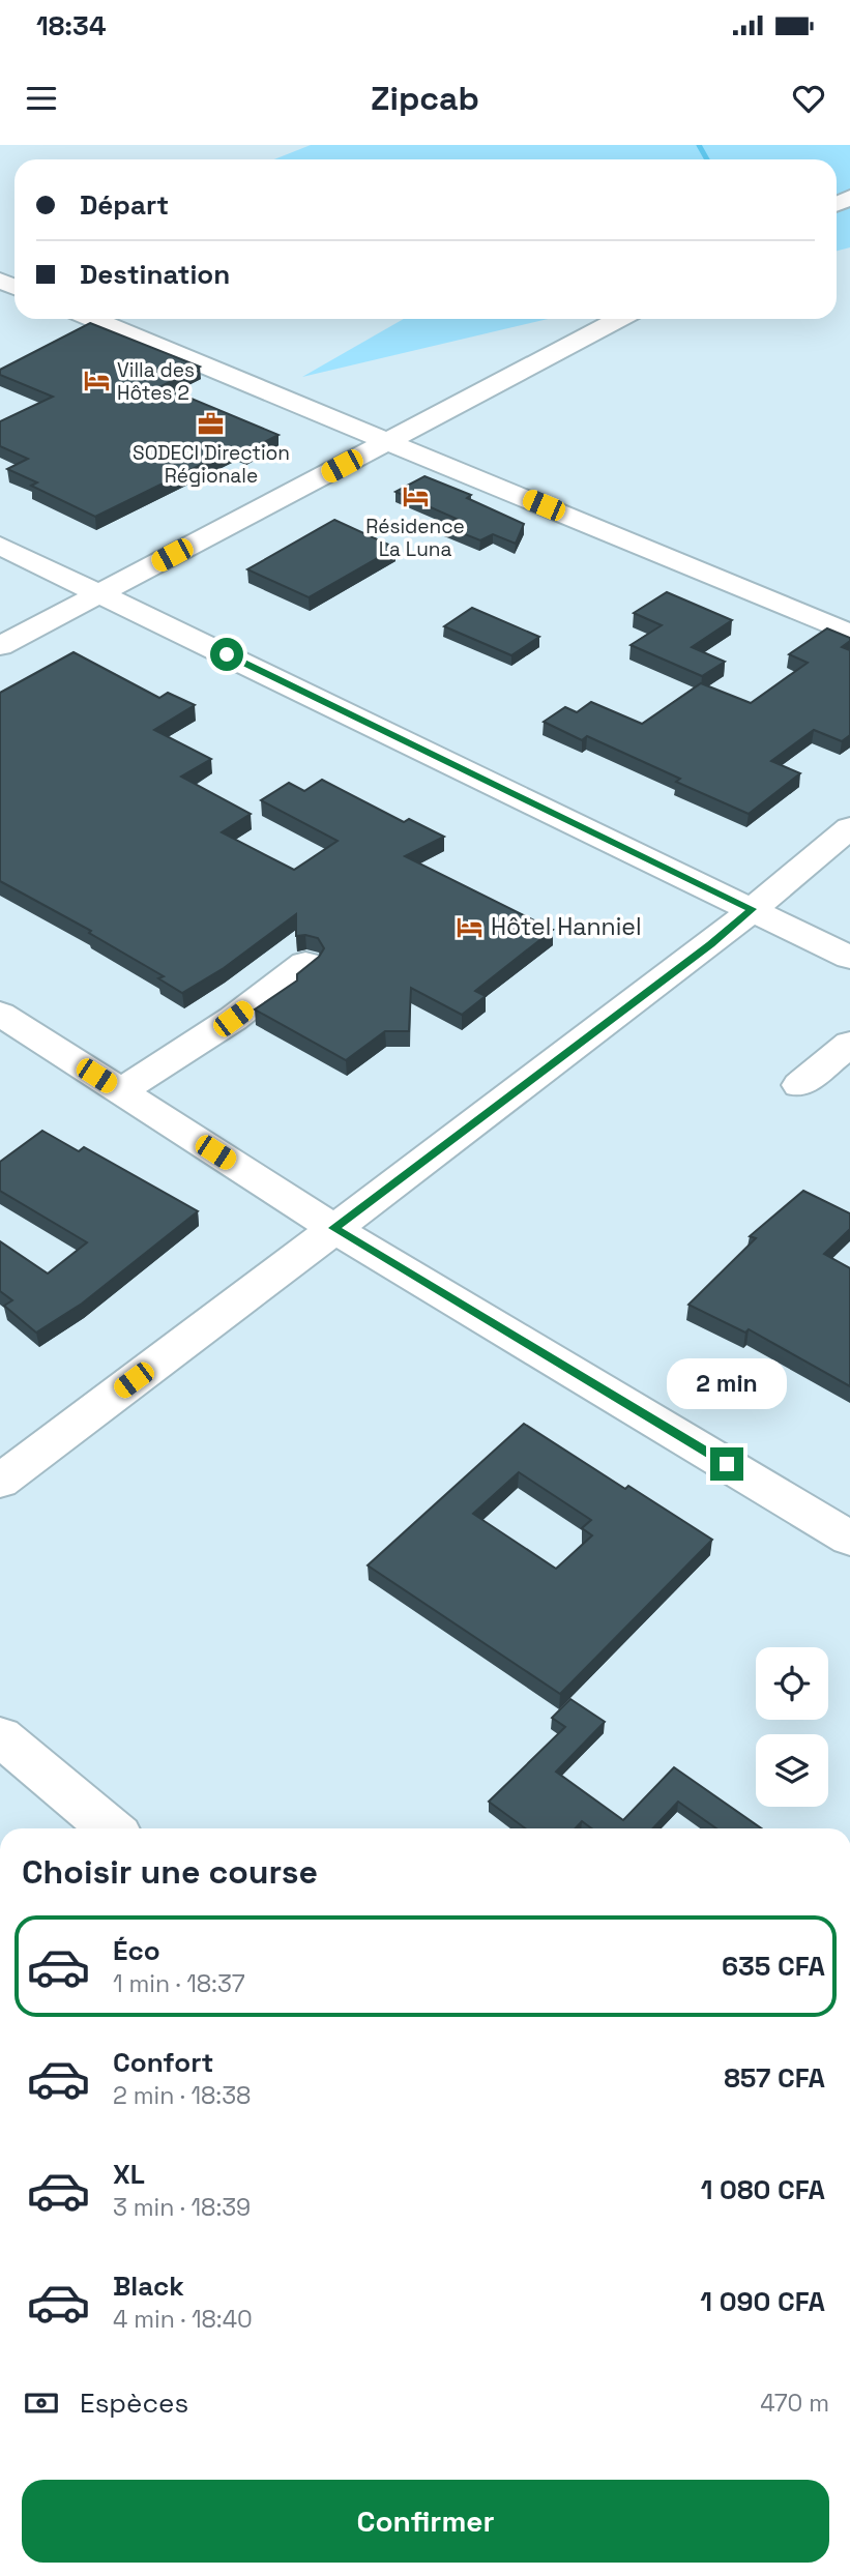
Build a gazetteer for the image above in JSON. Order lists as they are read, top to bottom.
{
  "places": {
    "hotel": ["Villa des Hôtes 2", "Résidence La Luna", "Hôtel Hanniel"],
    "office": ["SODECI Direction Régionale"]
  },
  "page": {
    "status": "18:34",
    "header": "Zipcab",
    "banner": ["Départ", "Destination"],
    "bubble": "2 min",
    "heading": "Choisir une course",
    "list": [
      {
        "name": "Éco",
        "note": "1 min · 18:37",
        "value": "635 CFA"
      },
      {
        "name": "Confort",
        "note": "2 min · 18:38",
        "value": "857 CFA"
      },
      {
        "name": "XL",
        "note": "3 min · 18:39",
        "value": "1 080 CFA"
      },
      {
        "name": "Black",
        "note": "4 min · 18:40",
        "value": "1 090 CFA"
      }
    ],
    "pay": ["Espèces", "470 m"],
    "buttons": "Confirmer"
  }
}
